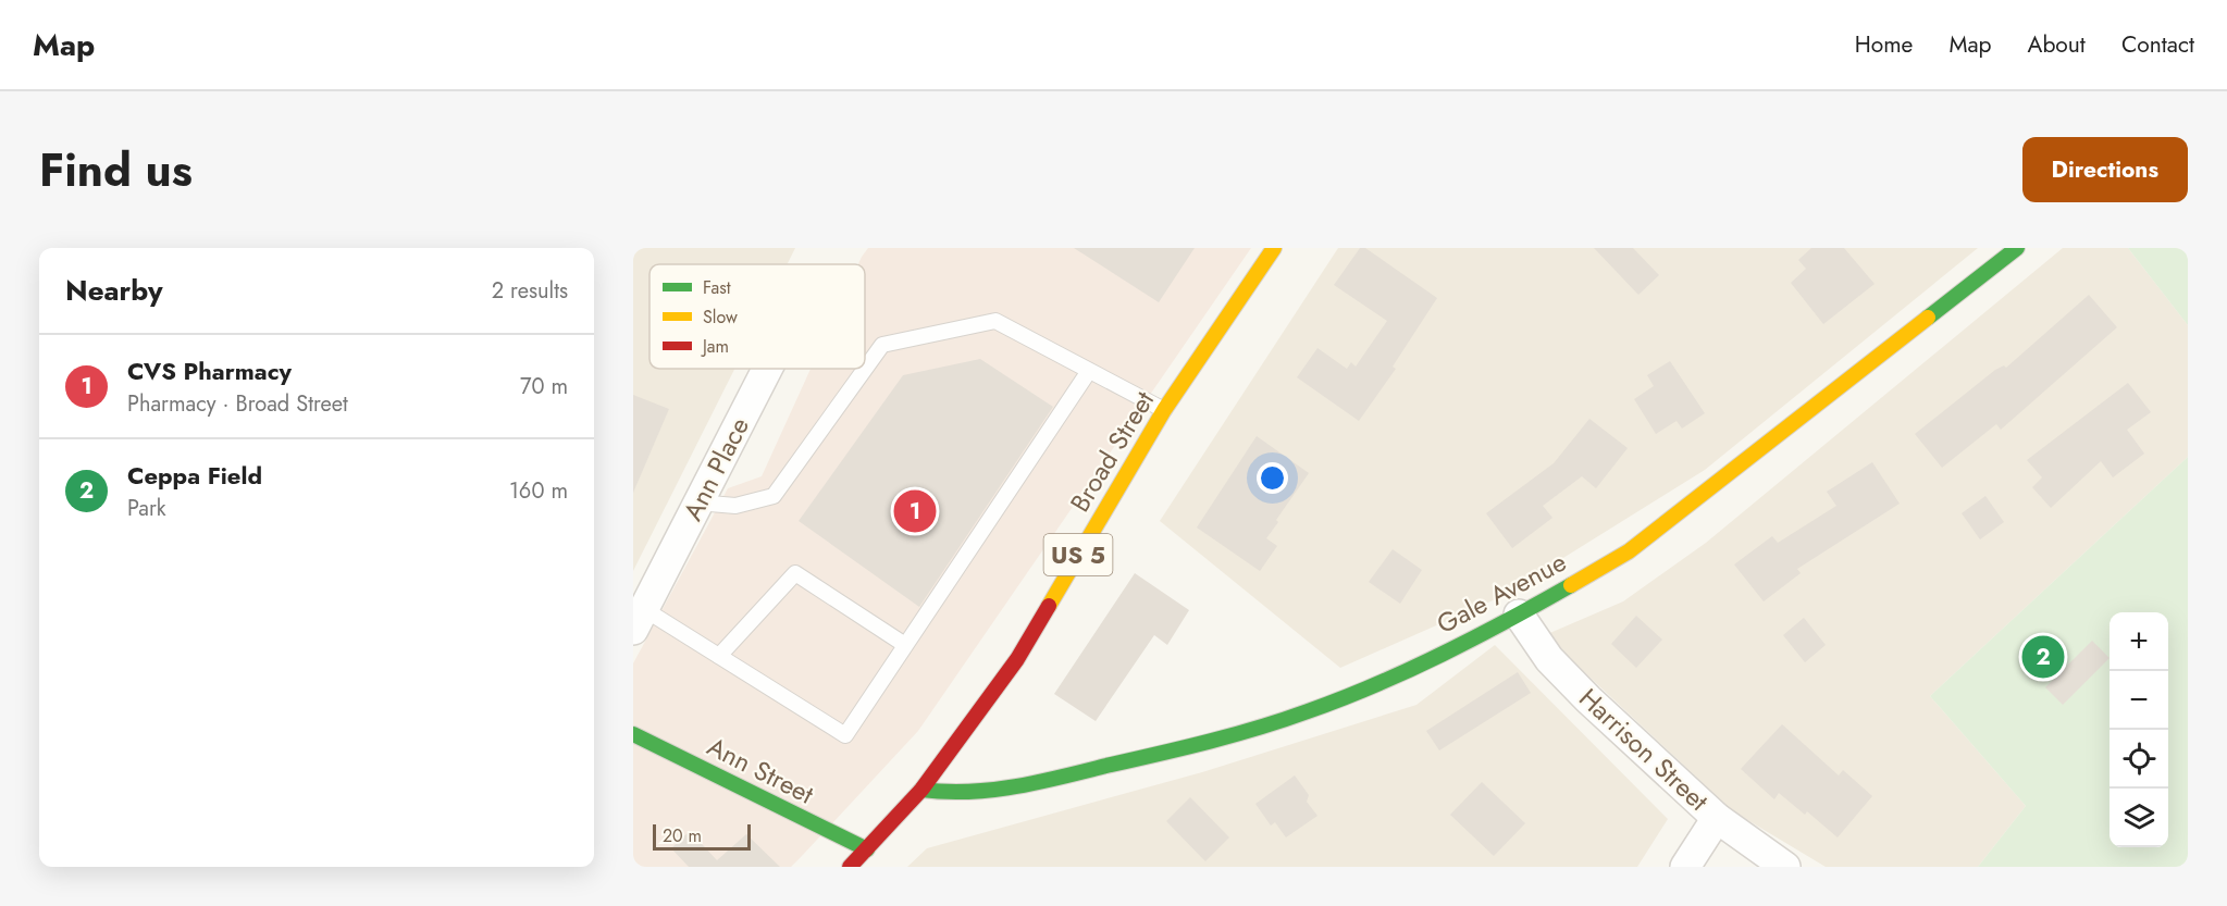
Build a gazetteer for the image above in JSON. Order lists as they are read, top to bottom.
{
  "streets": {
    "street": [
      "Broad Street",
      "Ann Place",
      "US 5",
      "Gale Avenue",
      "Harrison Street",
      "Ann Street"
    ]
  },
  "crossings": [
    ["Broad Street", "Gale Avenue"],
    ["Broad Street", "Ann Street"],
    ["Gale Avenue", "Harrison Street"]
  ],
  "legend": ["Fast", "Slow", "Jam"],
  "scale_bar": "20 m",
  "page": {
    "header": "Map",
    "nav": [
      "Home",
      "Map",
      "About",
      "Contact"
    ],
    "title": "Find us",
    "buttons": "Directions",
    "heading": ["Nearby", "2 results"],
    "list": [
      {
        "mark": "1",
        "name": "CVS Pharmacy",
        "note": "Pharmacy · Broad Street",
        "value": "70 m"
      },
      {
        "mark": "2",
        "name": "Ceppa Field",
        "note": "Park",
        "value": "160 m"
      }
    ],
    "pins": ["1", "2"],
    "map_buttons": ["+", "−"],
    "scale": "20 m"
  }
}
